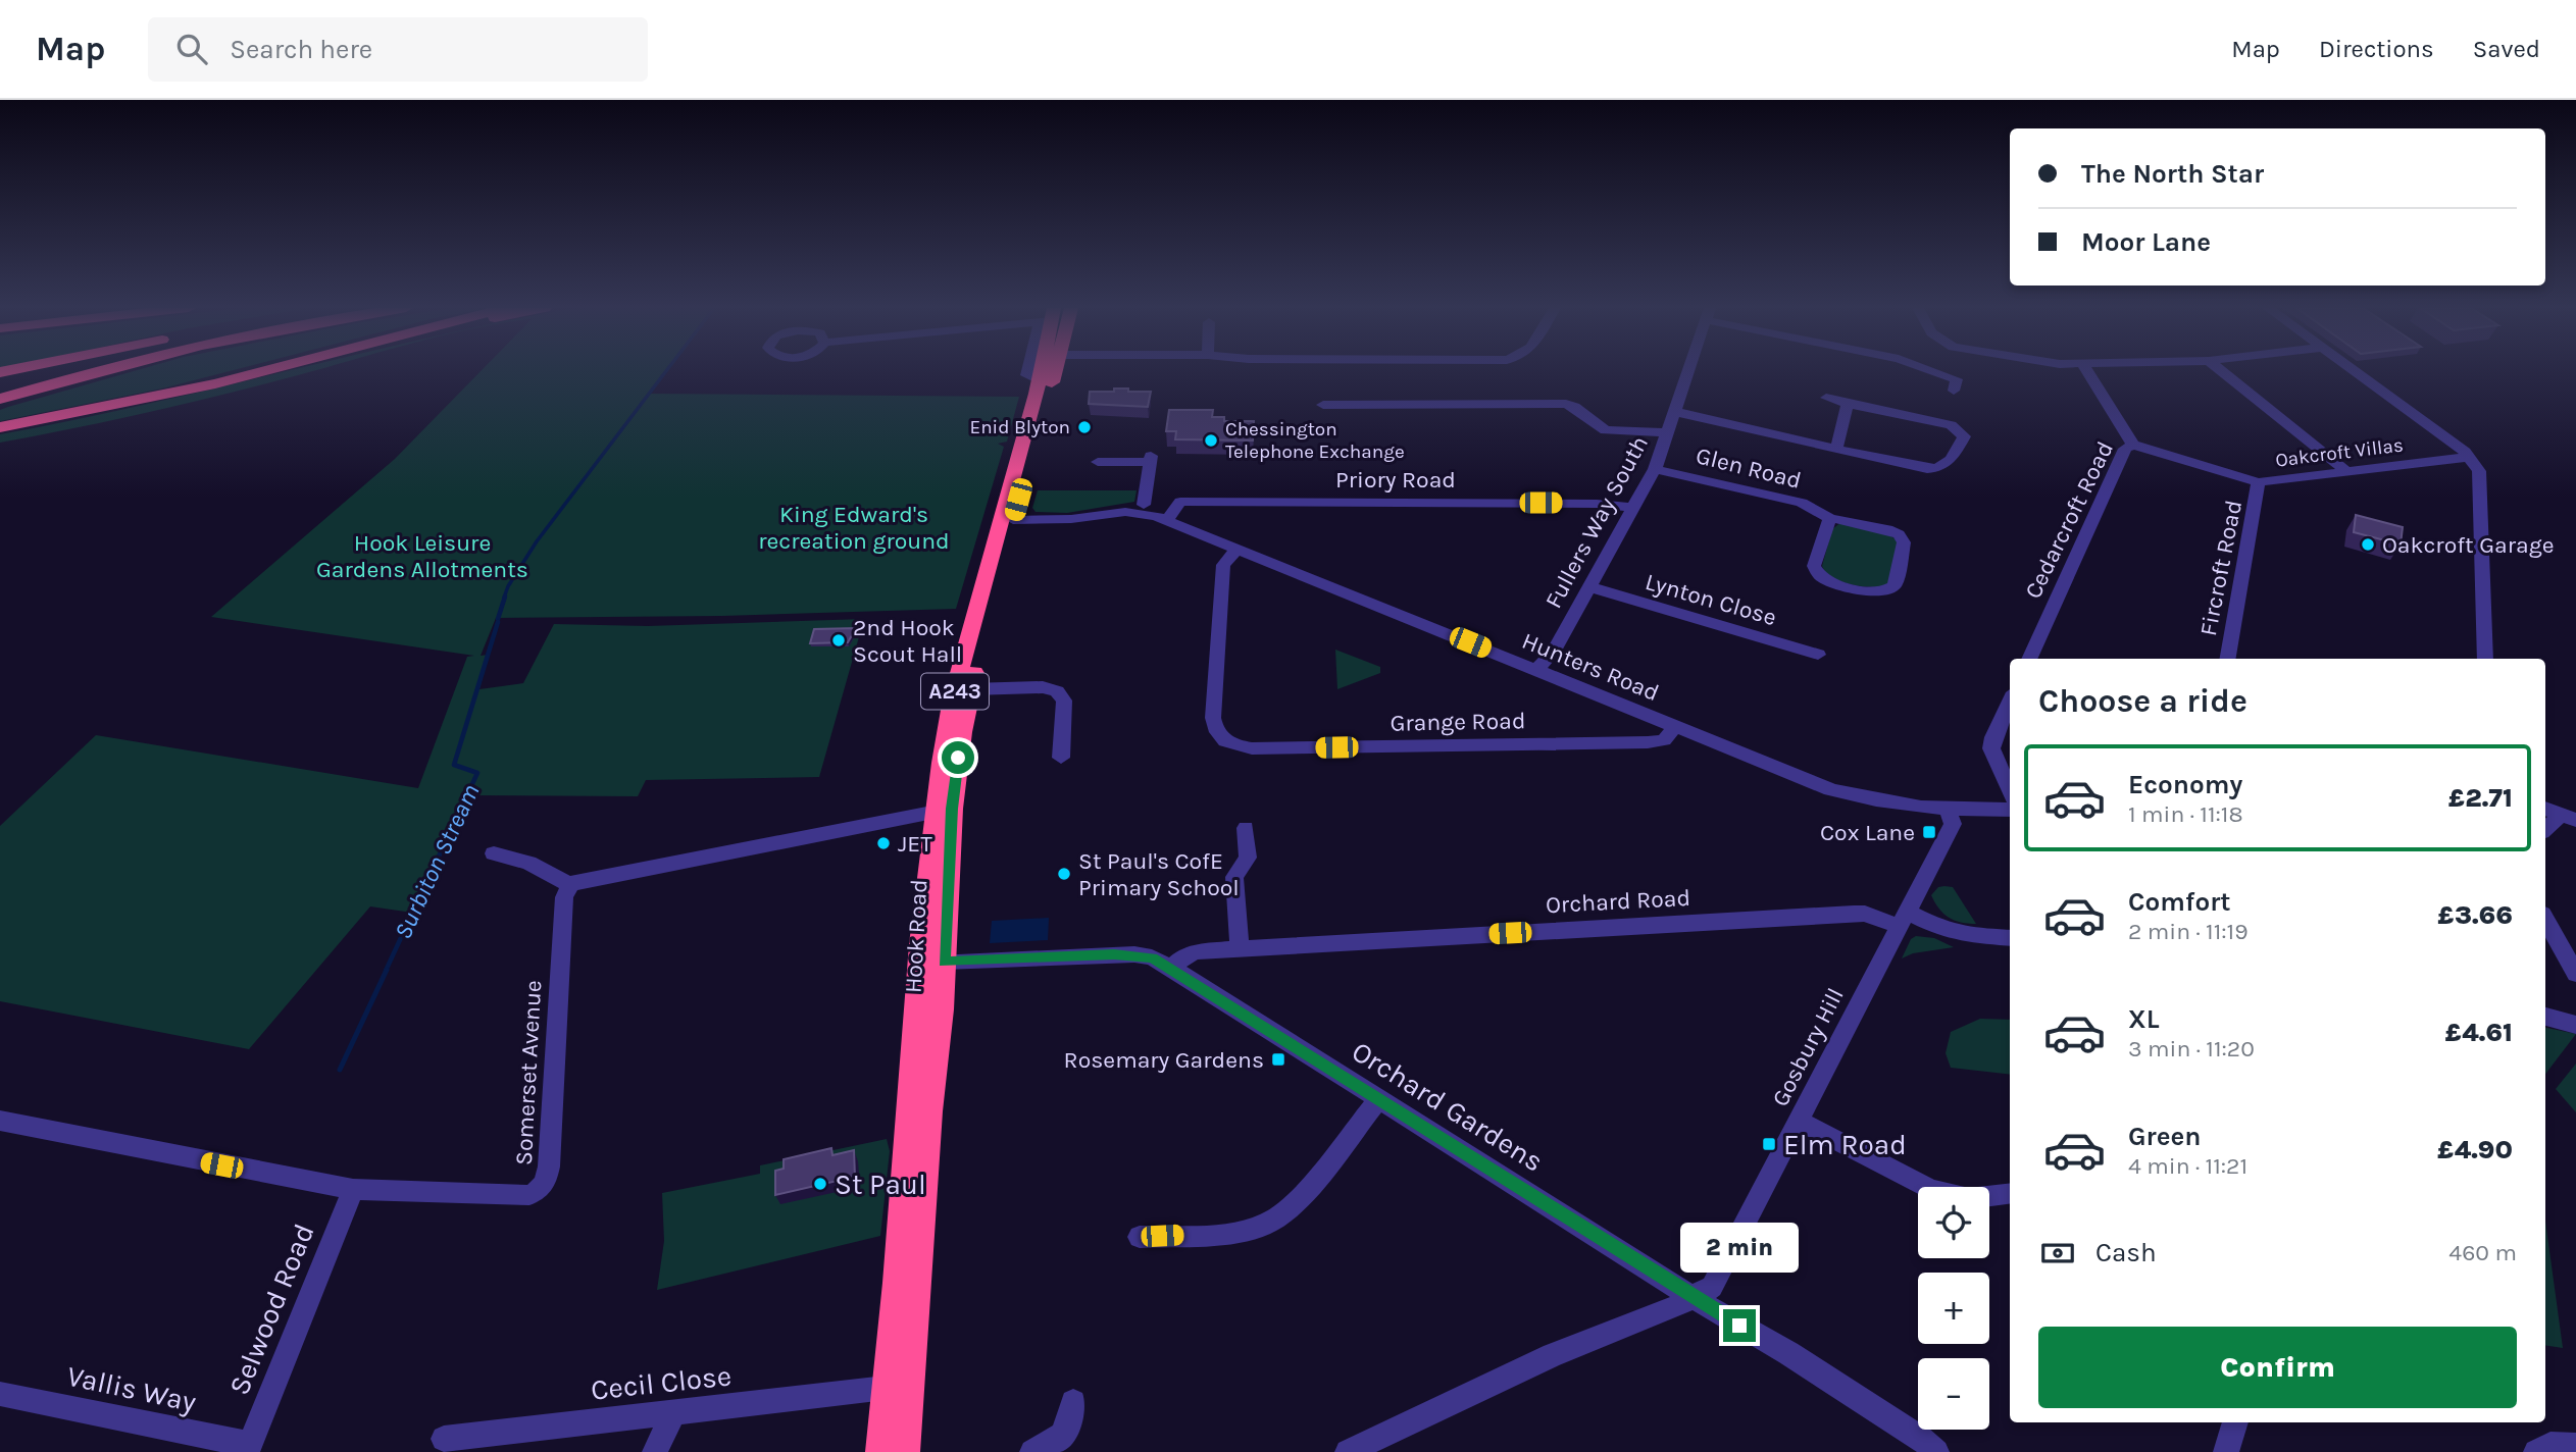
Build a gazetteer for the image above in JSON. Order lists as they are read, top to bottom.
{
  "streets": {
    "highway": ["A243", "Hook Road"],
    "street": [
      "Oakcroft Villas",
      "Glen Road",
      "Priory Road",
      "Cedarcroft Road",
      "Fullers Way South",
      "Fircroft Road",
      "Lynton Close",
      "Hunters Road",
      "Grange Road",
      "Orchard Road",
      "Gosbury Hill",
      "Somerset Avenue",
      "Orchard Gardens",
      "Selwood Road",
      "Cecil Close",
      "Vallis Way"
    ]
  },
  "crossings": [
    ["Oakcroft Villas", "Cedarcroft Road"],
    ["Oakcroft Villas", "Fircroft Road"],
    ["Glen Road", "Fullers Way South"],
    ["Priory Road", "Fullers Way South"],
    ["Priory Road", "Hunters Road"],
    ["Fullers Way South", "Lynton Close"],
    ["Fullers Way South", "Hunters Road"],
    ["Hunters Road", "Grange Road"],
    ["Hunters Road", "Hook Road"],
    ["Hunters Road", "Gosbury Hill"],
    ["Orchard Road", "Gosbury Hill"],
    ["Orchard Road", "Orchard Gardens"],
    ["Hook Road", "Orchard Gardens"],
    ["Hook Road", "Cecil Close"],
    ["Gosbury Hill", "Orchard Gardens"],
    ["Somerset Avenue", "Selwood Road"],
    ["Selwood Road", "Vallis Way"]
  ],
  "water": ["Surbiton Stream"],
  "parks": ["King Edward's recreation ground", "Hook Leisure Gardens Allotments"],
  "places": {
    "other": [
      "Enid Blyton",
      "Chessington Telephone Exchange",
      "Oakcroft Garage",
      "2nd Hook Scout Hall",
      "JET",
      "St Paul's CofE Primary School",
      "St Paul"
    ],
    "transit": ["Cox Lane", "Rosemary Gardens", "Elm Road"]
  },
  "page": {
    "header": "Map",
    "search": "Search here",
    "nav": ["Map", "Directions", "Saved"],
    "banner": ["The North Star", "Moor Lane"],
    "heading": "Choose a ride",
    "list": [
      {
        "name": "Economy",
        "note": "1 min · 11:18",
        "value": "£2.71"
      },
      {
        "name": "Comfort",
        "note": "2 min · 11:19",
        "value": "£3.66"
      },
      {
        "name": "XL",
        "note": "3 min · 11:20",
        "value": "£4.61"
      },
      {
        "name": "Green",
        "note": "4 min · 11:21",
        "value": "£4.90"
      }
    ],
    "map_buttons": ["+", "−"],
    "pay": ["Cash", "460 m"],
    "bubble": "2 min",
    "buttons": "Confirm"
  }
}
